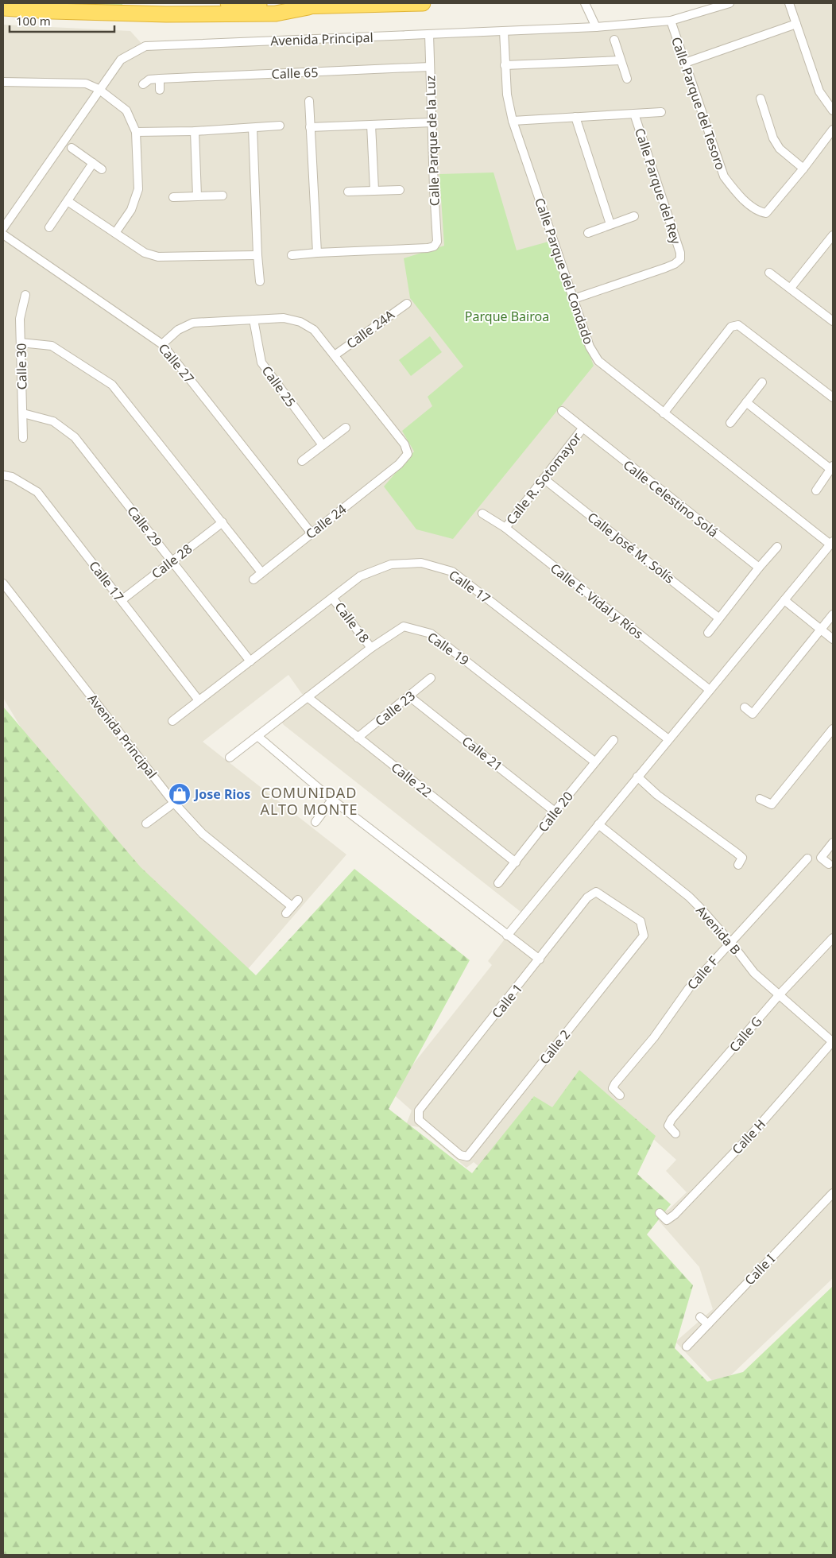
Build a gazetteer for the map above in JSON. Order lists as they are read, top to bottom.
{
  "streets": {
    "street": [
      "Avenida Principal",
      "Calle 65",
      "Calle Parque del Tesoro",
      "Calle Parque de la Luz",
      "Calle Parque del Rey",
      "Calle Parque del Condado",
      "Calle 24A",
      "Calle 27",
      "Calle 30",
      "Calle 25",
      "Calle R. Sotomayor",
      "Calle Celestino Solá",
      "Calle 24",
      "Calle 29",
      "Calle José M. Solís",
      "Calle 28",
      "Calle 17",
      "Calle E. Vidal y Ríos",
      "Calle 18",
      "Calle 19",
      "Calle 23",
      "Calle 21",
      "Calle 22",
      "Calle 20",
      "Avenida B",
      "Calle F",
      "Calle 1",
      "Calle G",
      "Calle 2",
      "Calle H",
      "Calle I"
    ]
  },
  "crossings": [
    ["Avenida Principal", "Calle Parque del Tesoro"],
    ["Avenida Principal", "Calle Parque de la Luz"],
    ["Avenida Principal", "Calle Parque del Condado"],
    ["Calle 65", "Calle Parque de la Luz"],
    ["Calle Parque del Rey", "Calle Parque del Condado"],
    ["Calle 24A", "Calle 24"],
    ["Calle 27", "Calle 24"],
    ["Calle 30", "Calle 29"],
    ["Calle 25", "Calle 24"],
    ["Calle R. Sotomayor", "Calle Celestino Solá"],
    ["Calle R. Sotomayor", "Calle José M. Solís"],
    ["Calle R. Sotomayor", "Calle E. Vidal y Ríos"],
    ["Calle 29", "Calle 28"],
    ["Calle 29", "Calle 17"],
    ["Calle 28", "Calle 17"],
    ["Calle 17", "Calle 18"],
    ["Calle 18", "Calle 19"],
    ["Calle 19", "Calle 22"],
    ["Calle 19", "Calle 20"],
    ["Calle 23", "Calle 21"],
    ["Calle 23", "Calle 22"],
    ["Calle 21", "Calle 20"],
    ["Calle 22", "Calle 20"],
    ["Avenida B", "Calle F"],
    ["Avenida B", "Calle G"],
    ["Avenida B", "Calle H"],
    ["Calle 1", "Calle 2"]
  ],
  "districts": ["COMUNIDAD ALTO MONTE"],
  "parks": ["Parque Bairoa"],
  "places": {
    "shop": ["Jose Rios"]
  },
  "scale_bar": "100 m"
}
